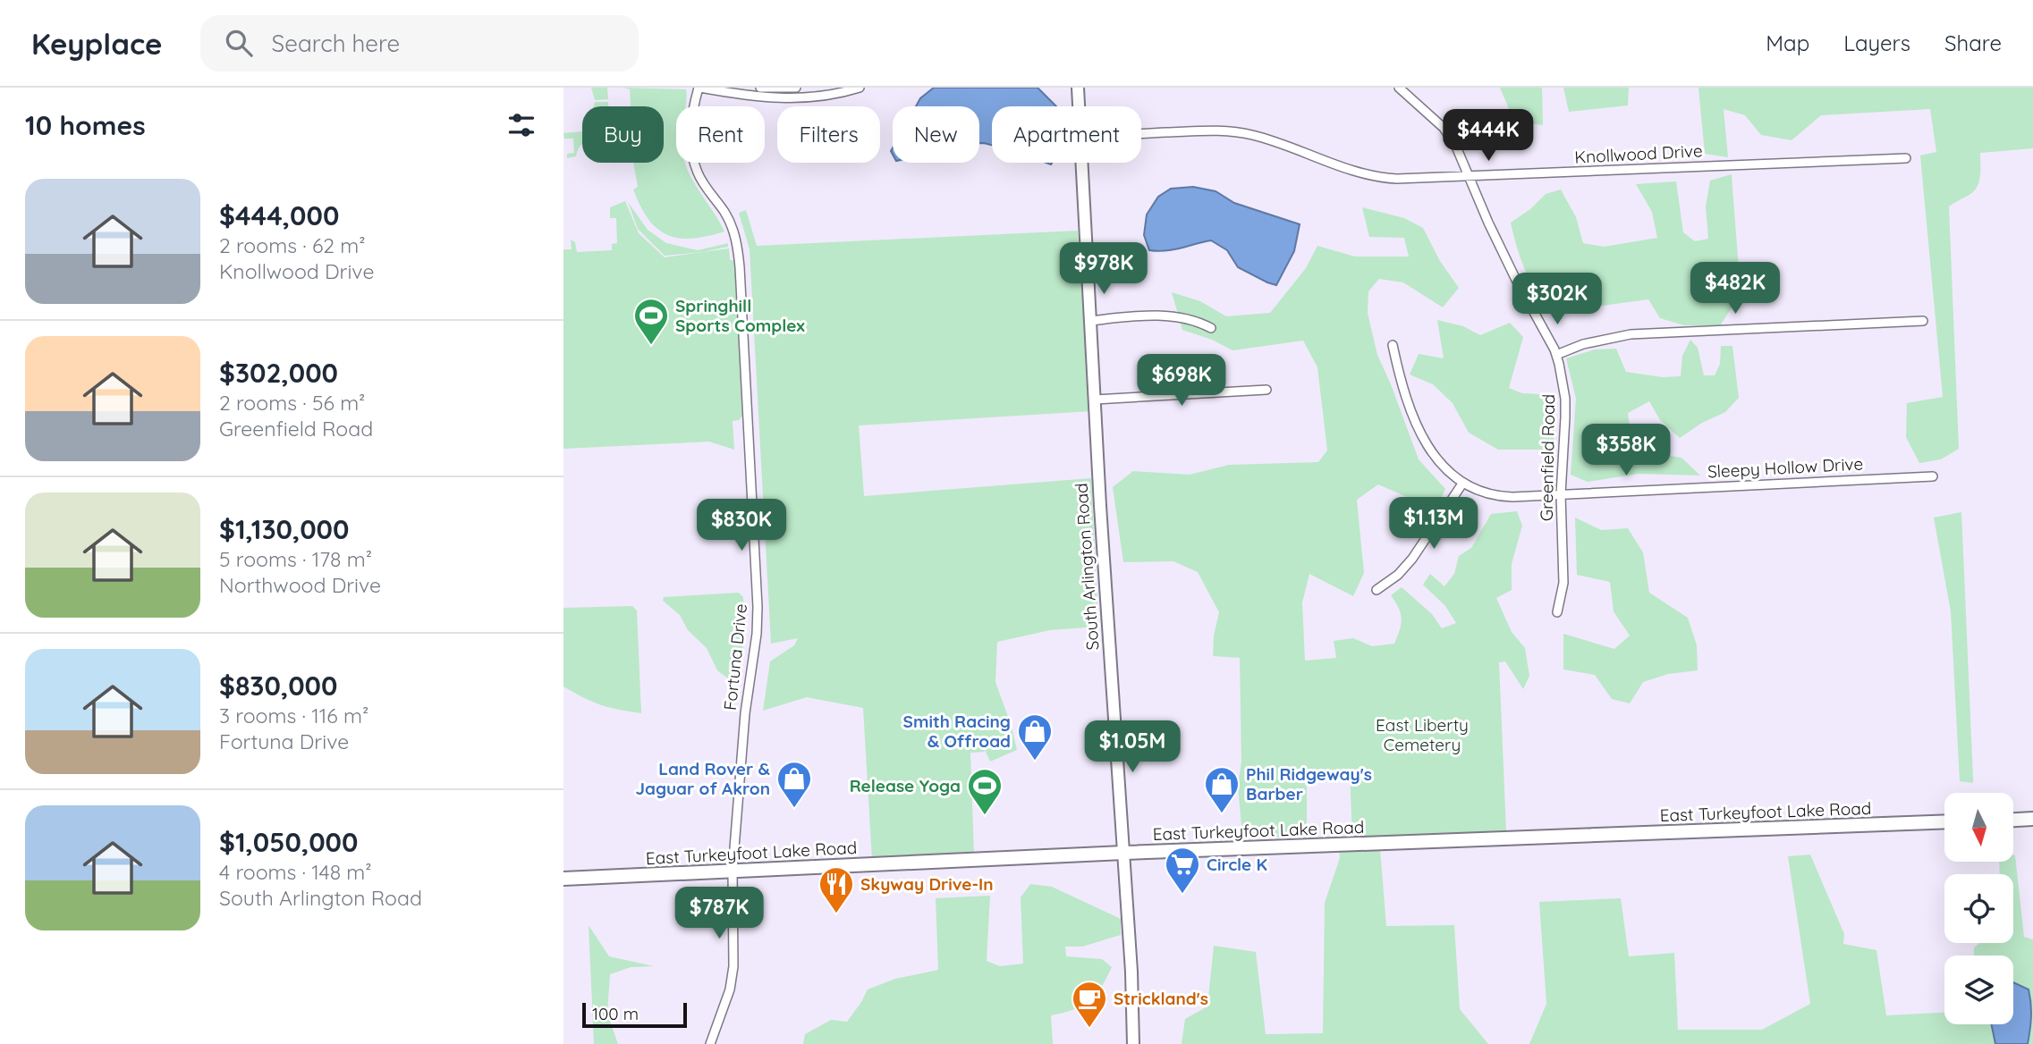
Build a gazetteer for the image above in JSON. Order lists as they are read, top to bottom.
{
  "streets": {
    "main road": ["South Arlington Road", "East Turkeyfoot Lake Road"],
    "street": [
      "Knollwood Drive",
      "Greenfield Road",
      "Sleepy Hollow Drive",
      "Fortuna Drive"
    ]
  },
  "crossings": [
    ["Knollwood Drive", "Greenfield Road"],
    ["Greenfield Road", "Sleepy Hollow Drive"],
    ["South Arlington Road", "East Turkeyfoot Lake Road"],
    ["Fortuna Drive", "East Turkeyfoot Lake Road"]
  ],
  "parks": ["East Liberty Cemetery"],
  "places": {
    "sports": ["Springhill Sports Complex", "Release Yoga"],
    "shop": ["Smith Racing & Offroad", "Land Rover & Jaguar of Akron", "Phil Ridgeway's Barber"],
    "supermarket": ["Circle K"],
    "restaurant": ["Skyway Drive-In"],
    "cafe": ["Strickland's"]
  },
  "scale_bar": "100 m",
  "north": "bottom",
  "page": {
    "header": "Keyplace",
    "search": "Search here",
    "nav": ["Map", "Layers", "Share"],
    "heading": "10 homes",
    "chip": [
      "Buy",
      "Rent",
      "Filters",
      "New",
      "Apartment"
    ],
    "price": [
      "$444K",
      "$978K",
      "$482K",
      "$302K",
      "$698K",
      "$358K",
      "$1.13M",
      "$830K",
      "$1.05M",
      "$787K"
    ],
    "list": [
      {
        "name": "$444,000",
        "note": "2 rooms · 62 m² · Knollwood Drive"
      },
      {
        "name": "$302,000",
        "note": "2 rooms · 56 m² · Greenfield Road"
      },
      {
        "name": "$1,130,000",
        "note": "5 rooms · 178 m² · Northwood Drive"
      },
      {
        "name": "$830,000",
        "note": "3 rooms · 116 m² · Fortuna Drive"
      },
      {
        "name": "$1,050,000",
        "note": "4 rooms · 148 m² · South Arlington Road"
      }
    ],
    "scale": "100 m"
  }
}
